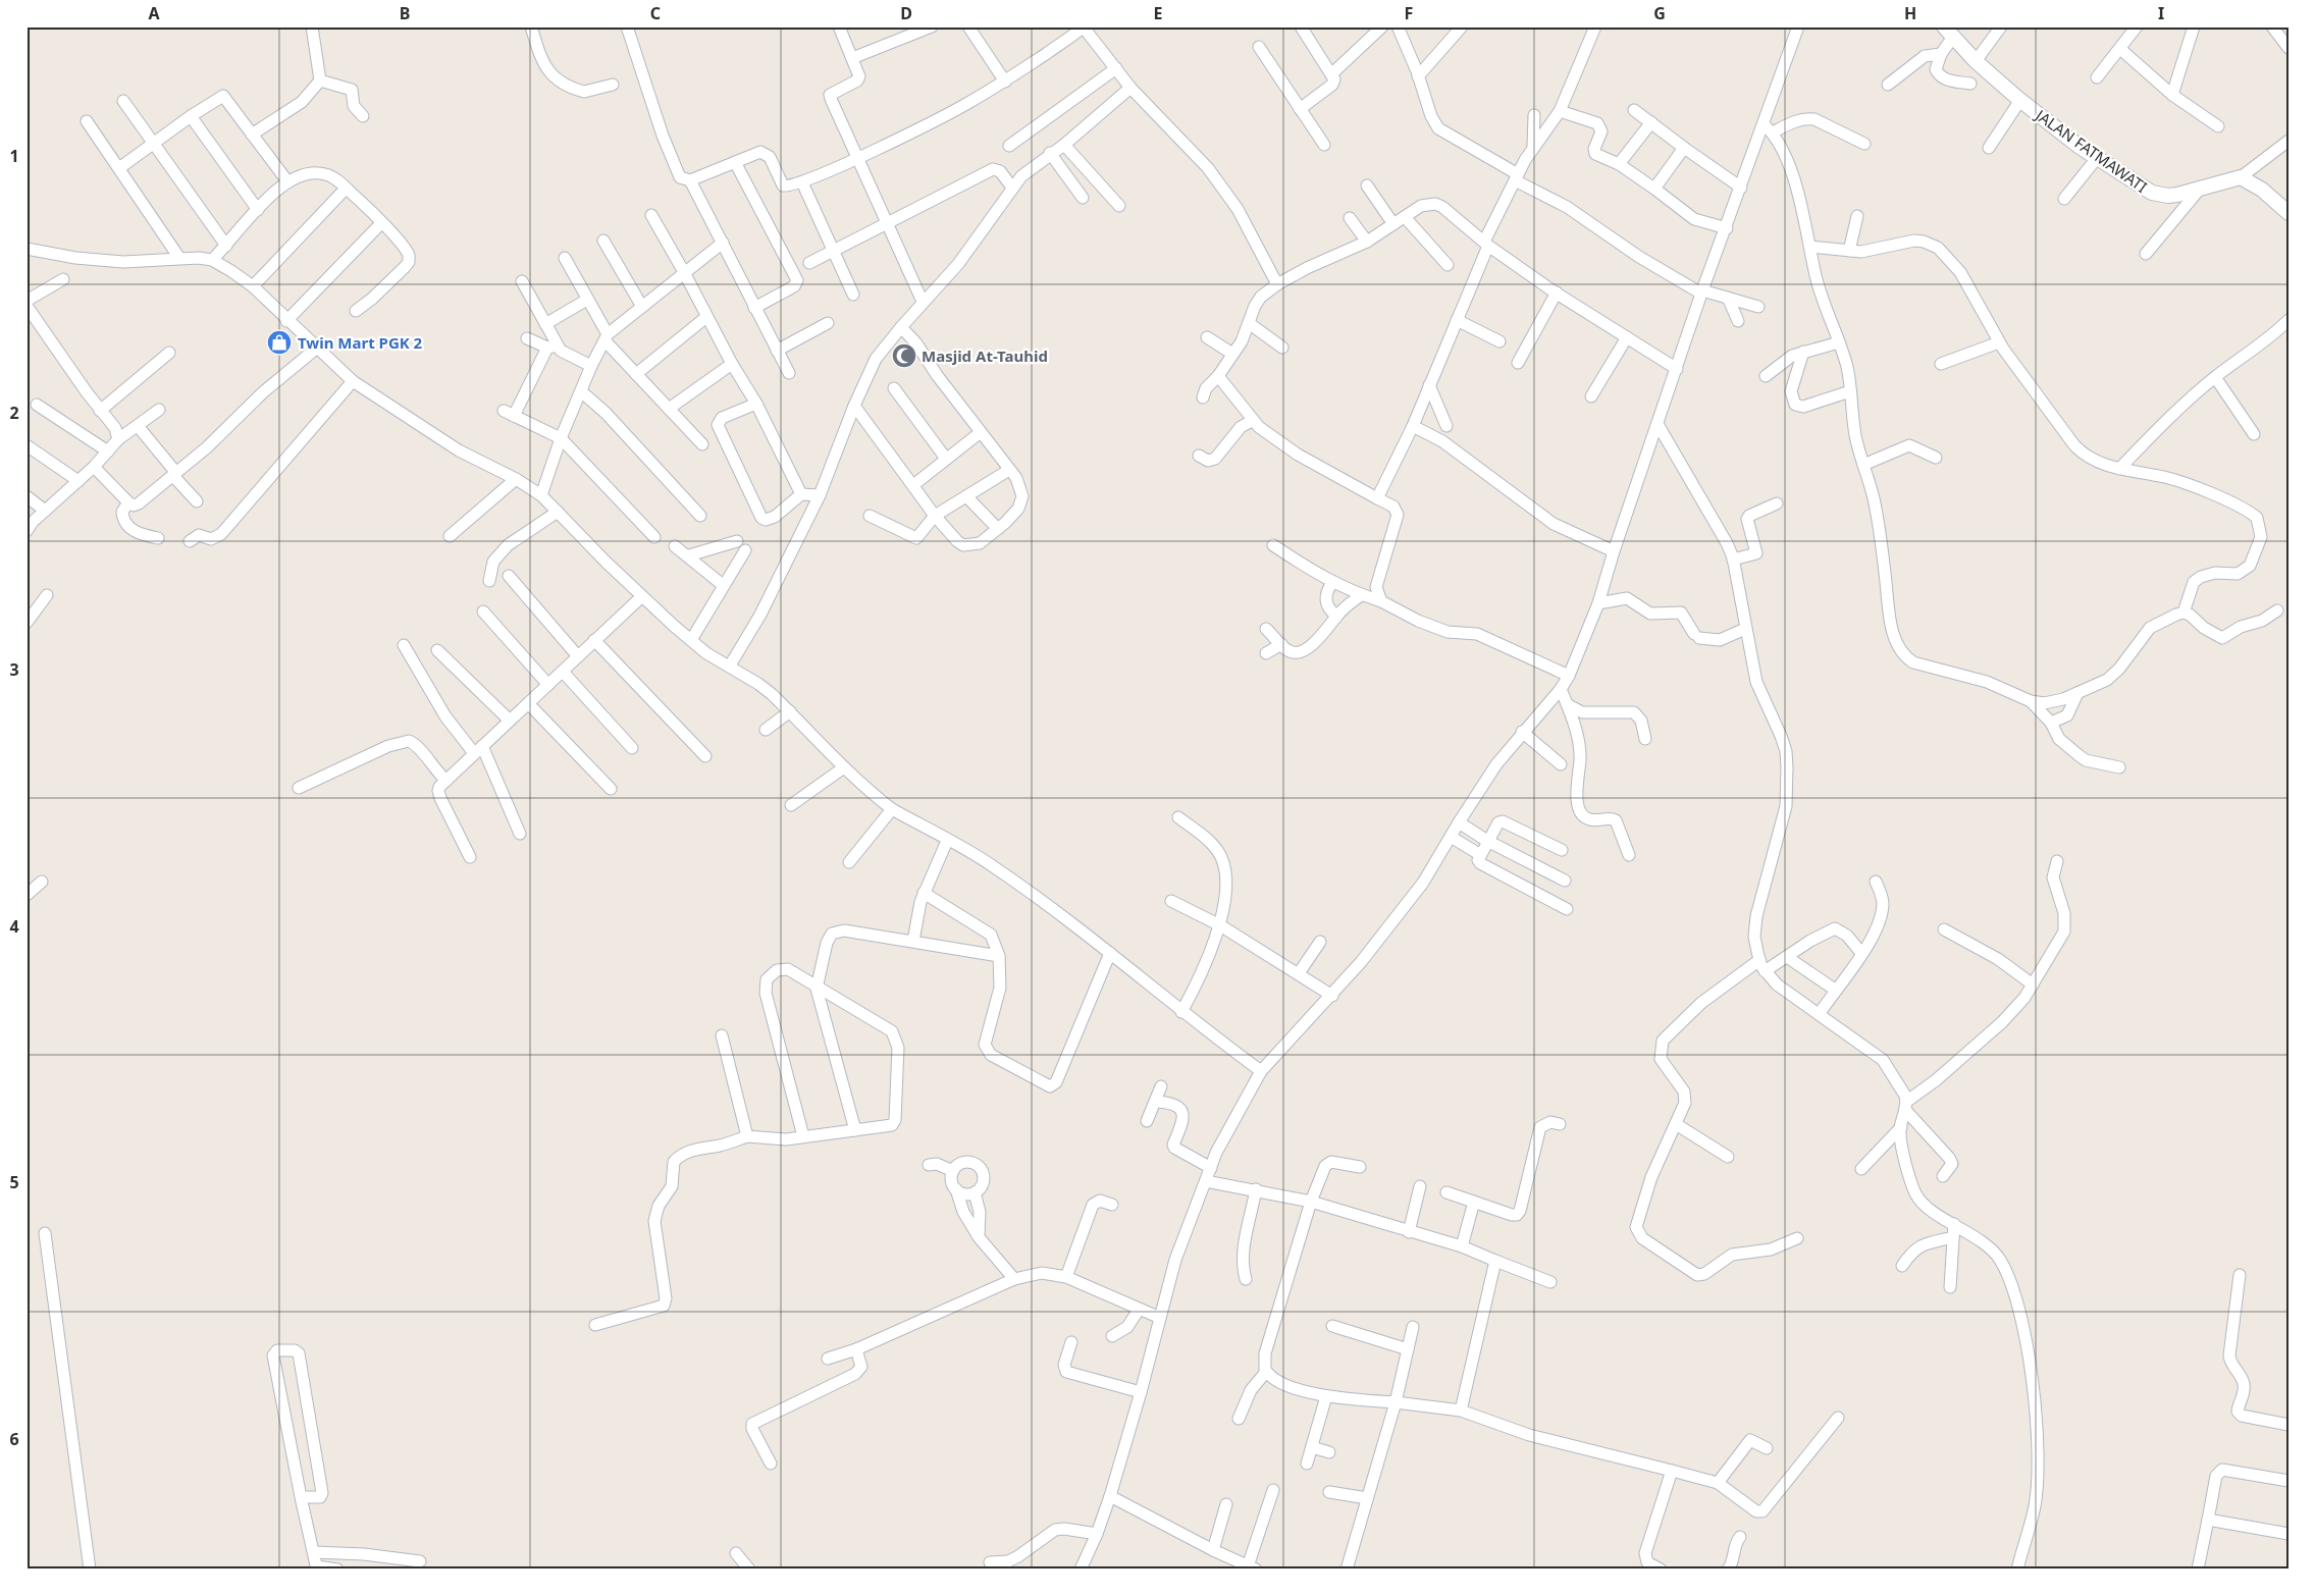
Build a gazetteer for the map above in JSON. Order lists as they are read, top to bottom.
{
  "streets": {
    "street": ["JALAN FATMAWATI"]
  },
  "places": {
    "shop": ["Twin Mart PGK 2"],
    "mosque": ["Masjid At-Tauhid"]
  },
  "grid": {
    "columns": [
      "A",
      "B",
      "C",
      "D",
      "E",
      "F",
      "G",
      "H",
      "I"
    ],
    "rows": [
      "1",
      "2",
      "3",
      "4",
      "5",
      "6"
    ]
  }
}
